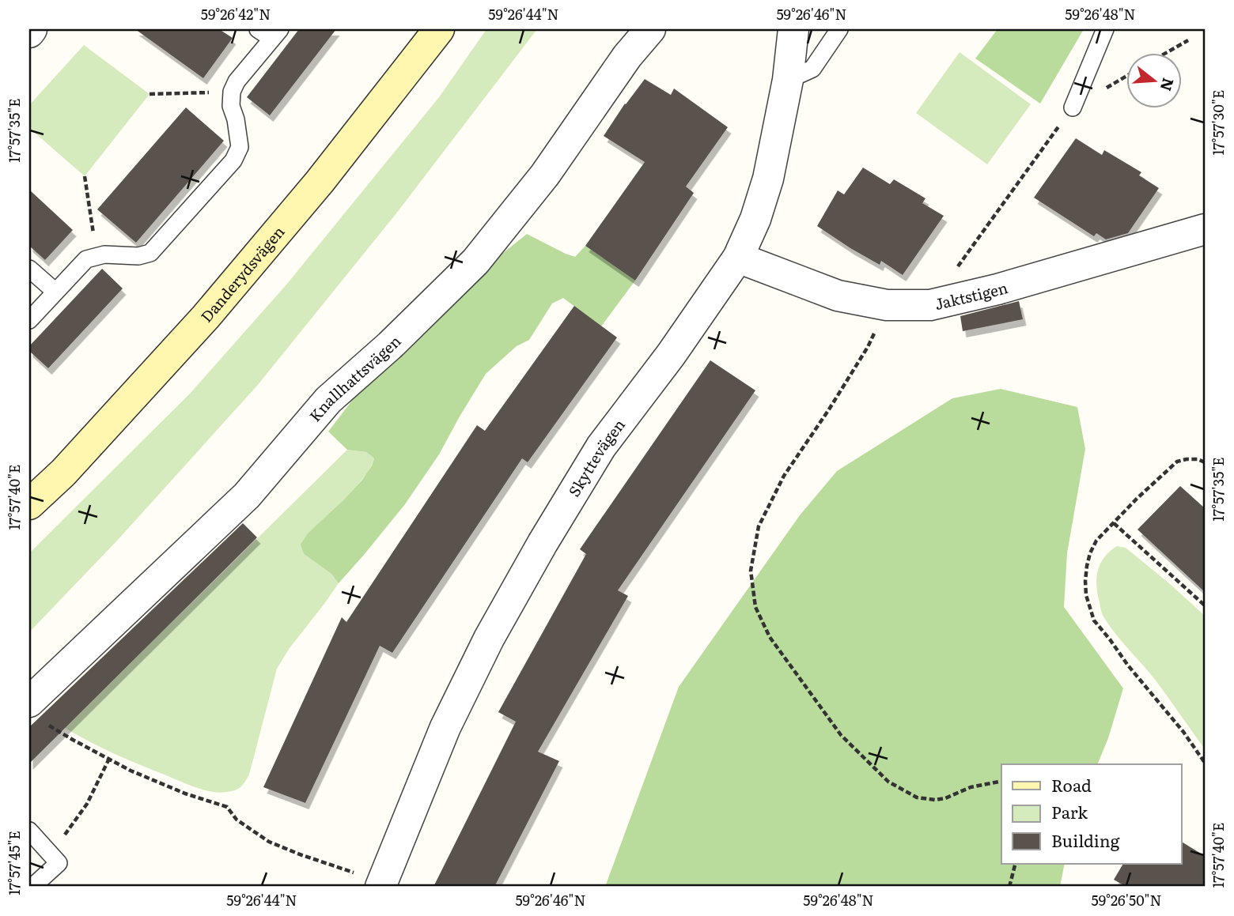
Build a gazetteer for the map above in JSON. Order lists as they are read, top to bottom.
{
  "streets": {
    "main road": ["Danderydsvägen"],
    "street": ["Jaktstigen", "Knallhattsvägen", "Skyttevägen"]
  },
  "crossings": [
    ["Jaktstigen", "Skyttevägen"]
  ],
  "legend": ["Road", "Park", "Building"],
  "north": "right",
  "coordinates": [
    "59°26'42\"N",
    "59°26'44\"N",
    "59°26'46\"N",
    "59°26'48\"N",
    "17°57'30\"E",
    "17°57'35\"E",
    "17°57'40\"E",
    "17°57'45\"E",
    "59°26'50\"N"
  ]
}
